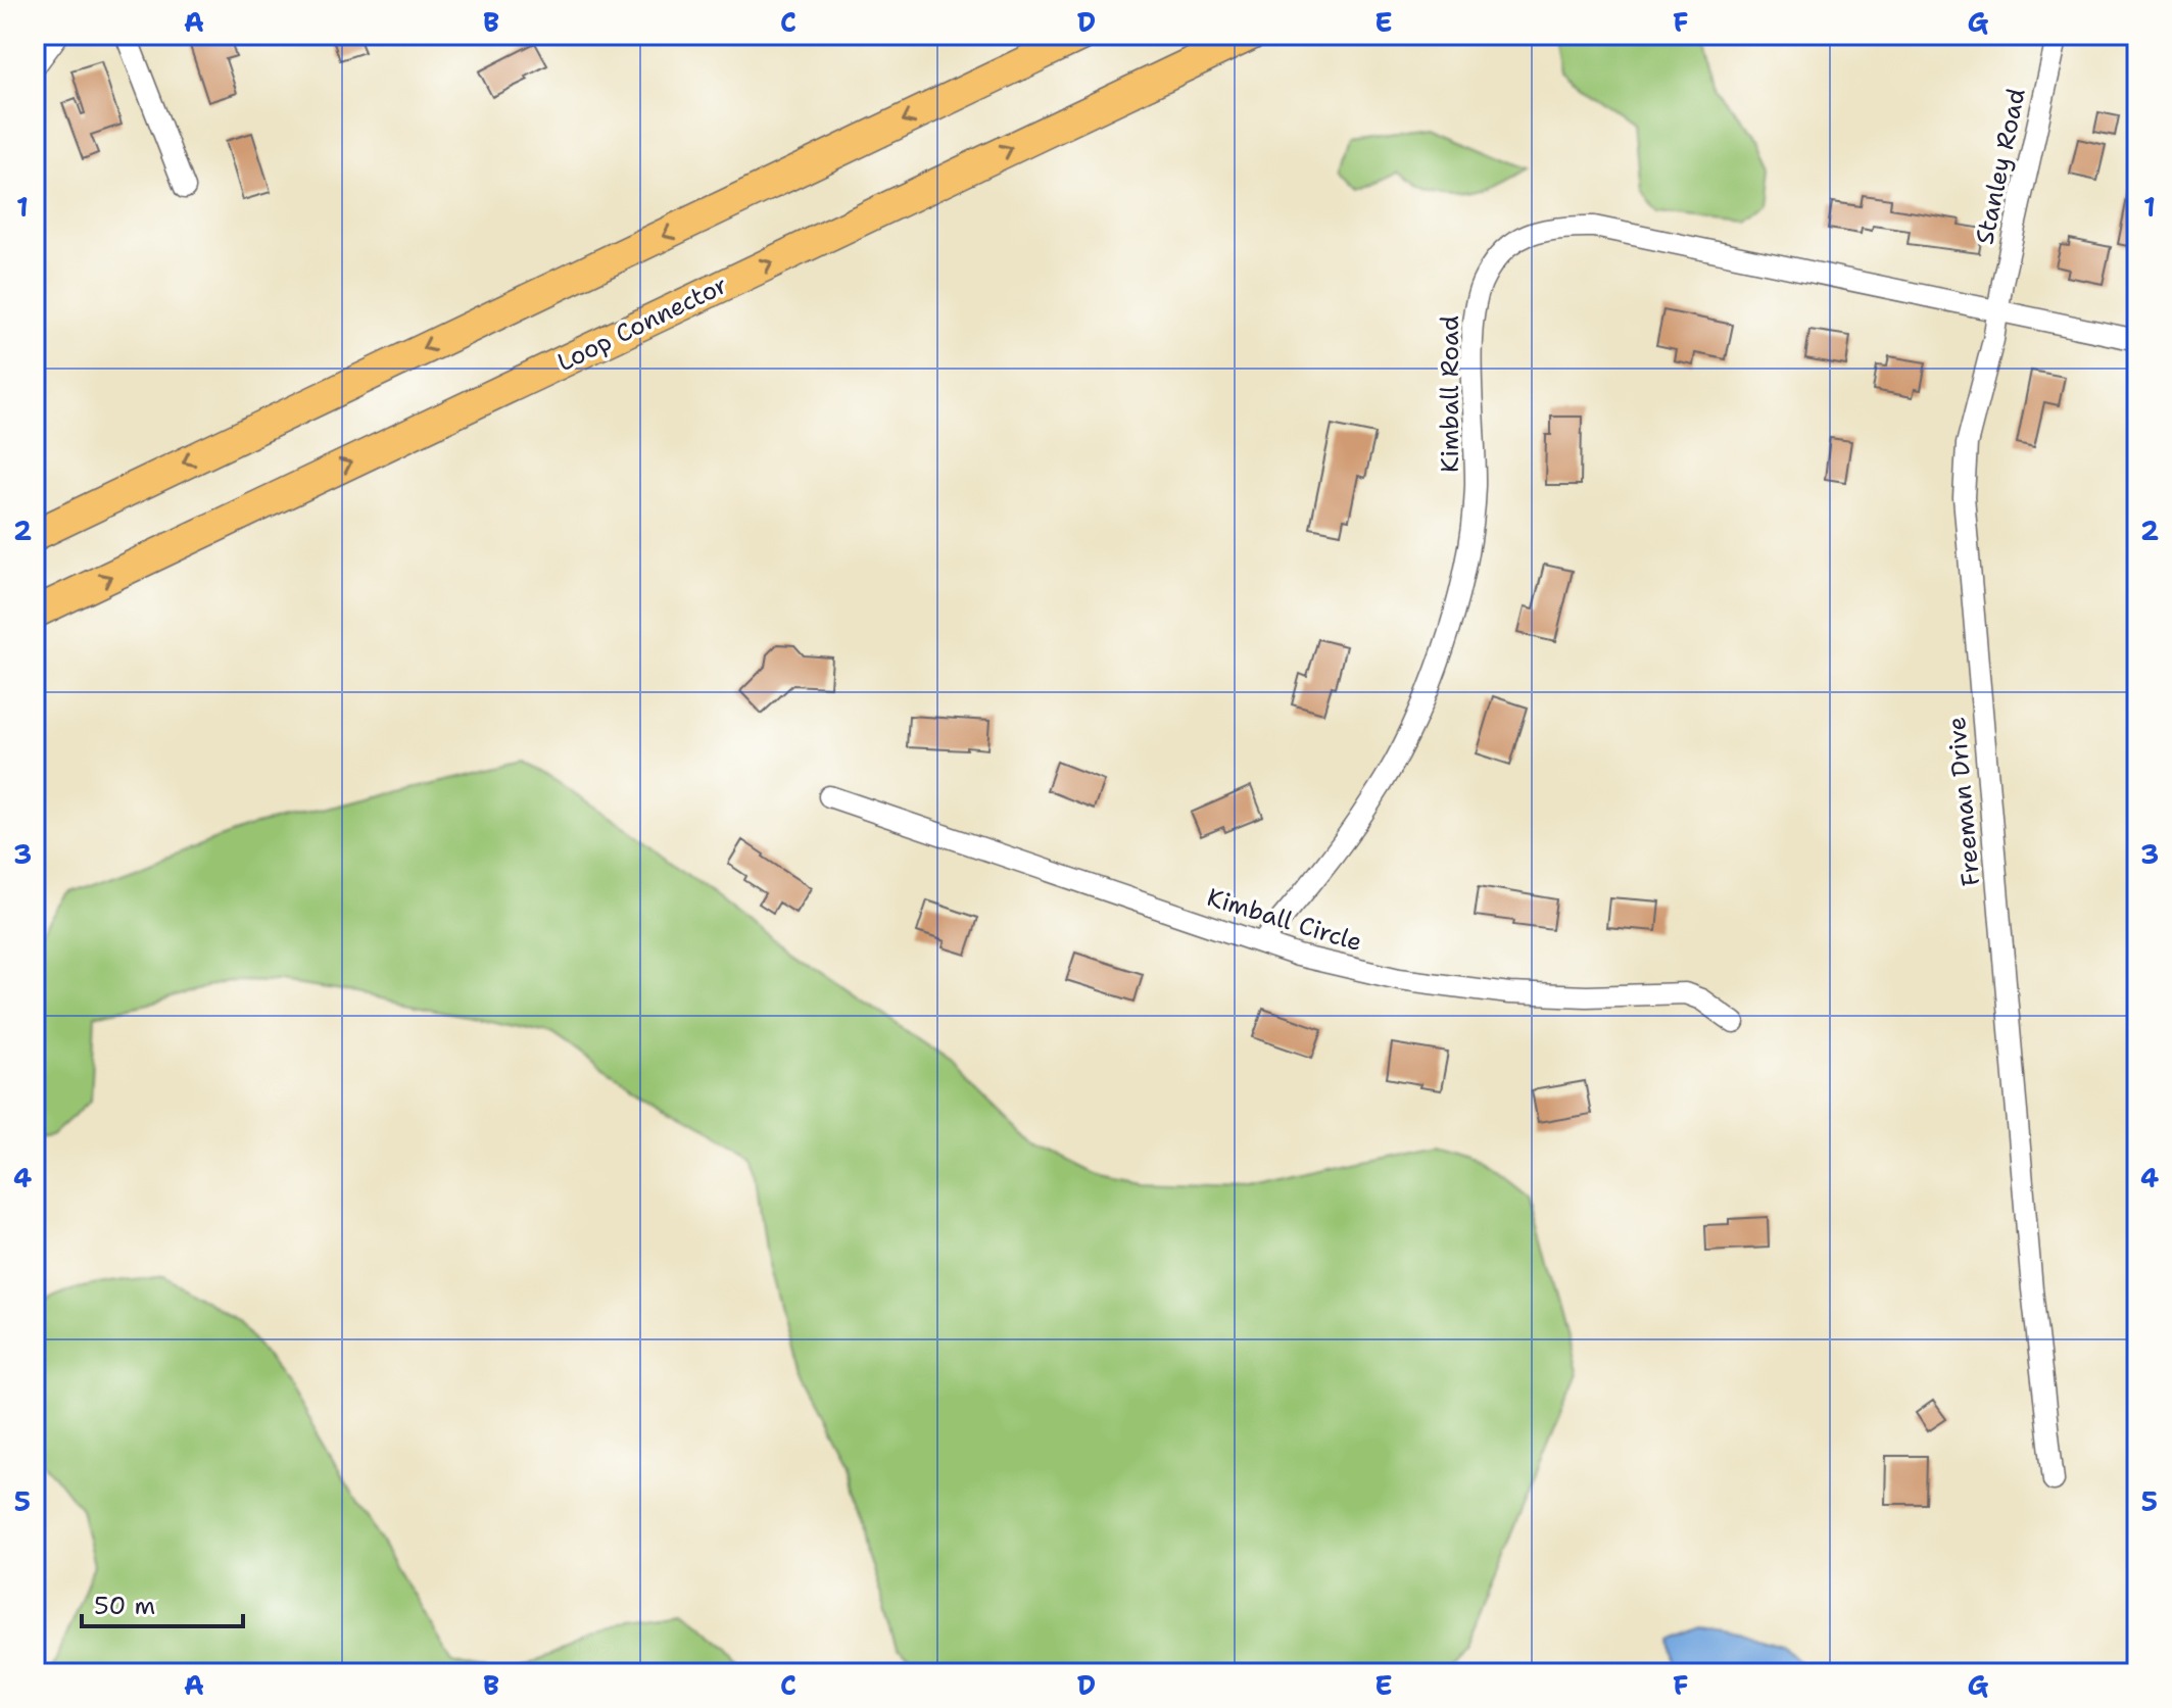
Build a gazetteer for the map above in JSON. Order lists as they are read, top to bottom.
{
  "streets": {
    "highway": ["Loop Connector"],
    "street": [
      "Stanley Road",
      "Kimball Road",
      "Freeman Drive",
      "Kimball Circle"
    ]
  },
  "crossings": [
    ["Stanley Road", "Kimball Road"],
    ["Stanley Road", "Freeman Drive"],
    ["Kimball Road", "Freeman Drive"],
    ["Kimball Road", "Kimball Circle"]
  ],
  "scale_bar": "50 m",
  "grid": {
    "columns": [
      "A",
      "B",
      "C",
      "D",
      "E",
      "F",
      "G"
    ],
    "rows": [
      "1",
      "2",
      "3",
      "4",
      "5"
    ]
  }
}
